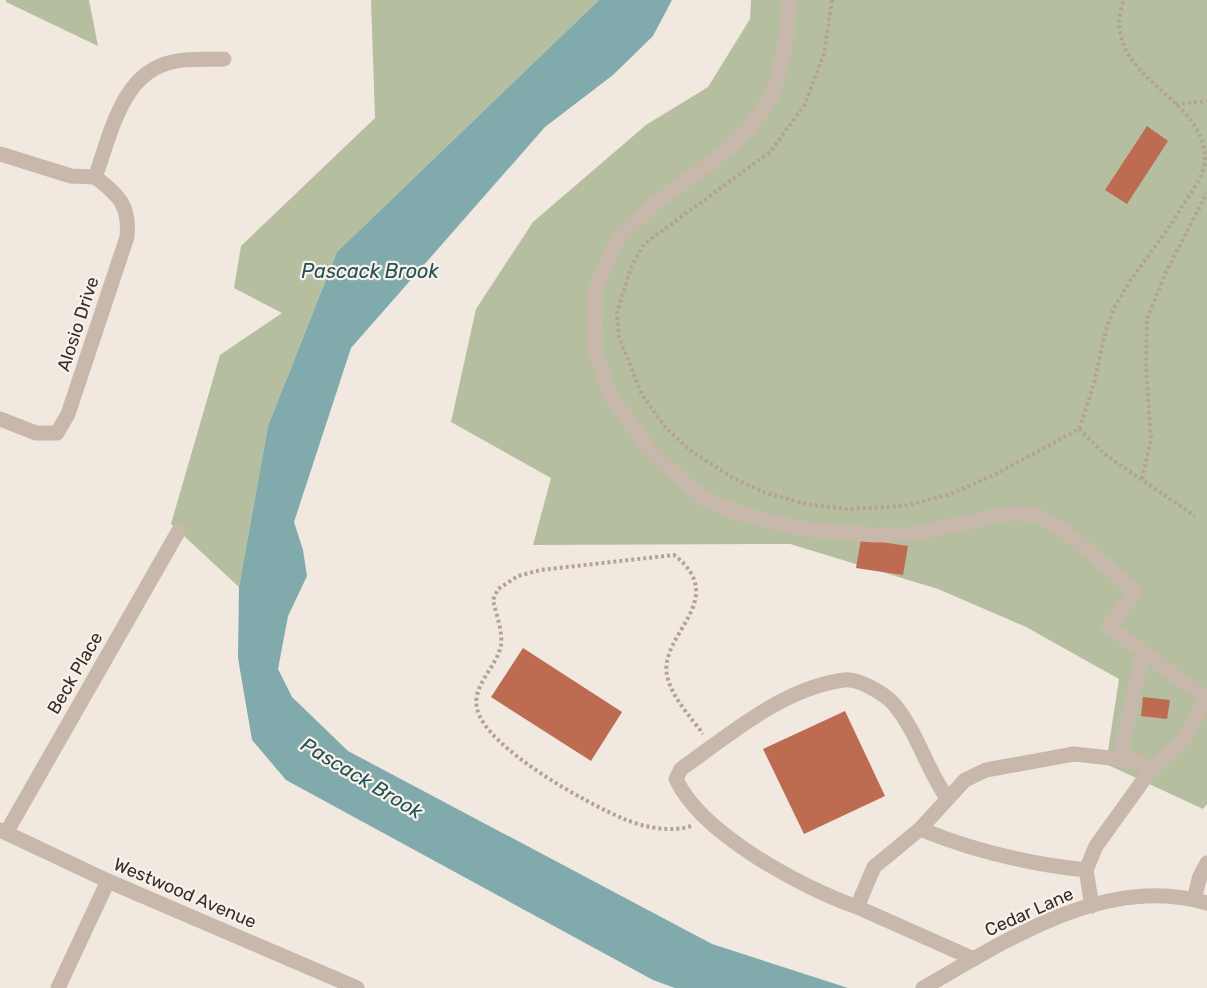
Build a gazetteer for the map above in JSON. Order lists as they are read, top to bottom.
{
  "streets": {
    "street": [
      "Alosio Drive",
      "Beck Place",
      "Westwood Avenue",
      "Cedar Lane"
    ]
  },
  "crossings": [
    ["Beck Place", "Westwood Avenue"]
  ],
  "water": ["Pascack Brook"]
}
